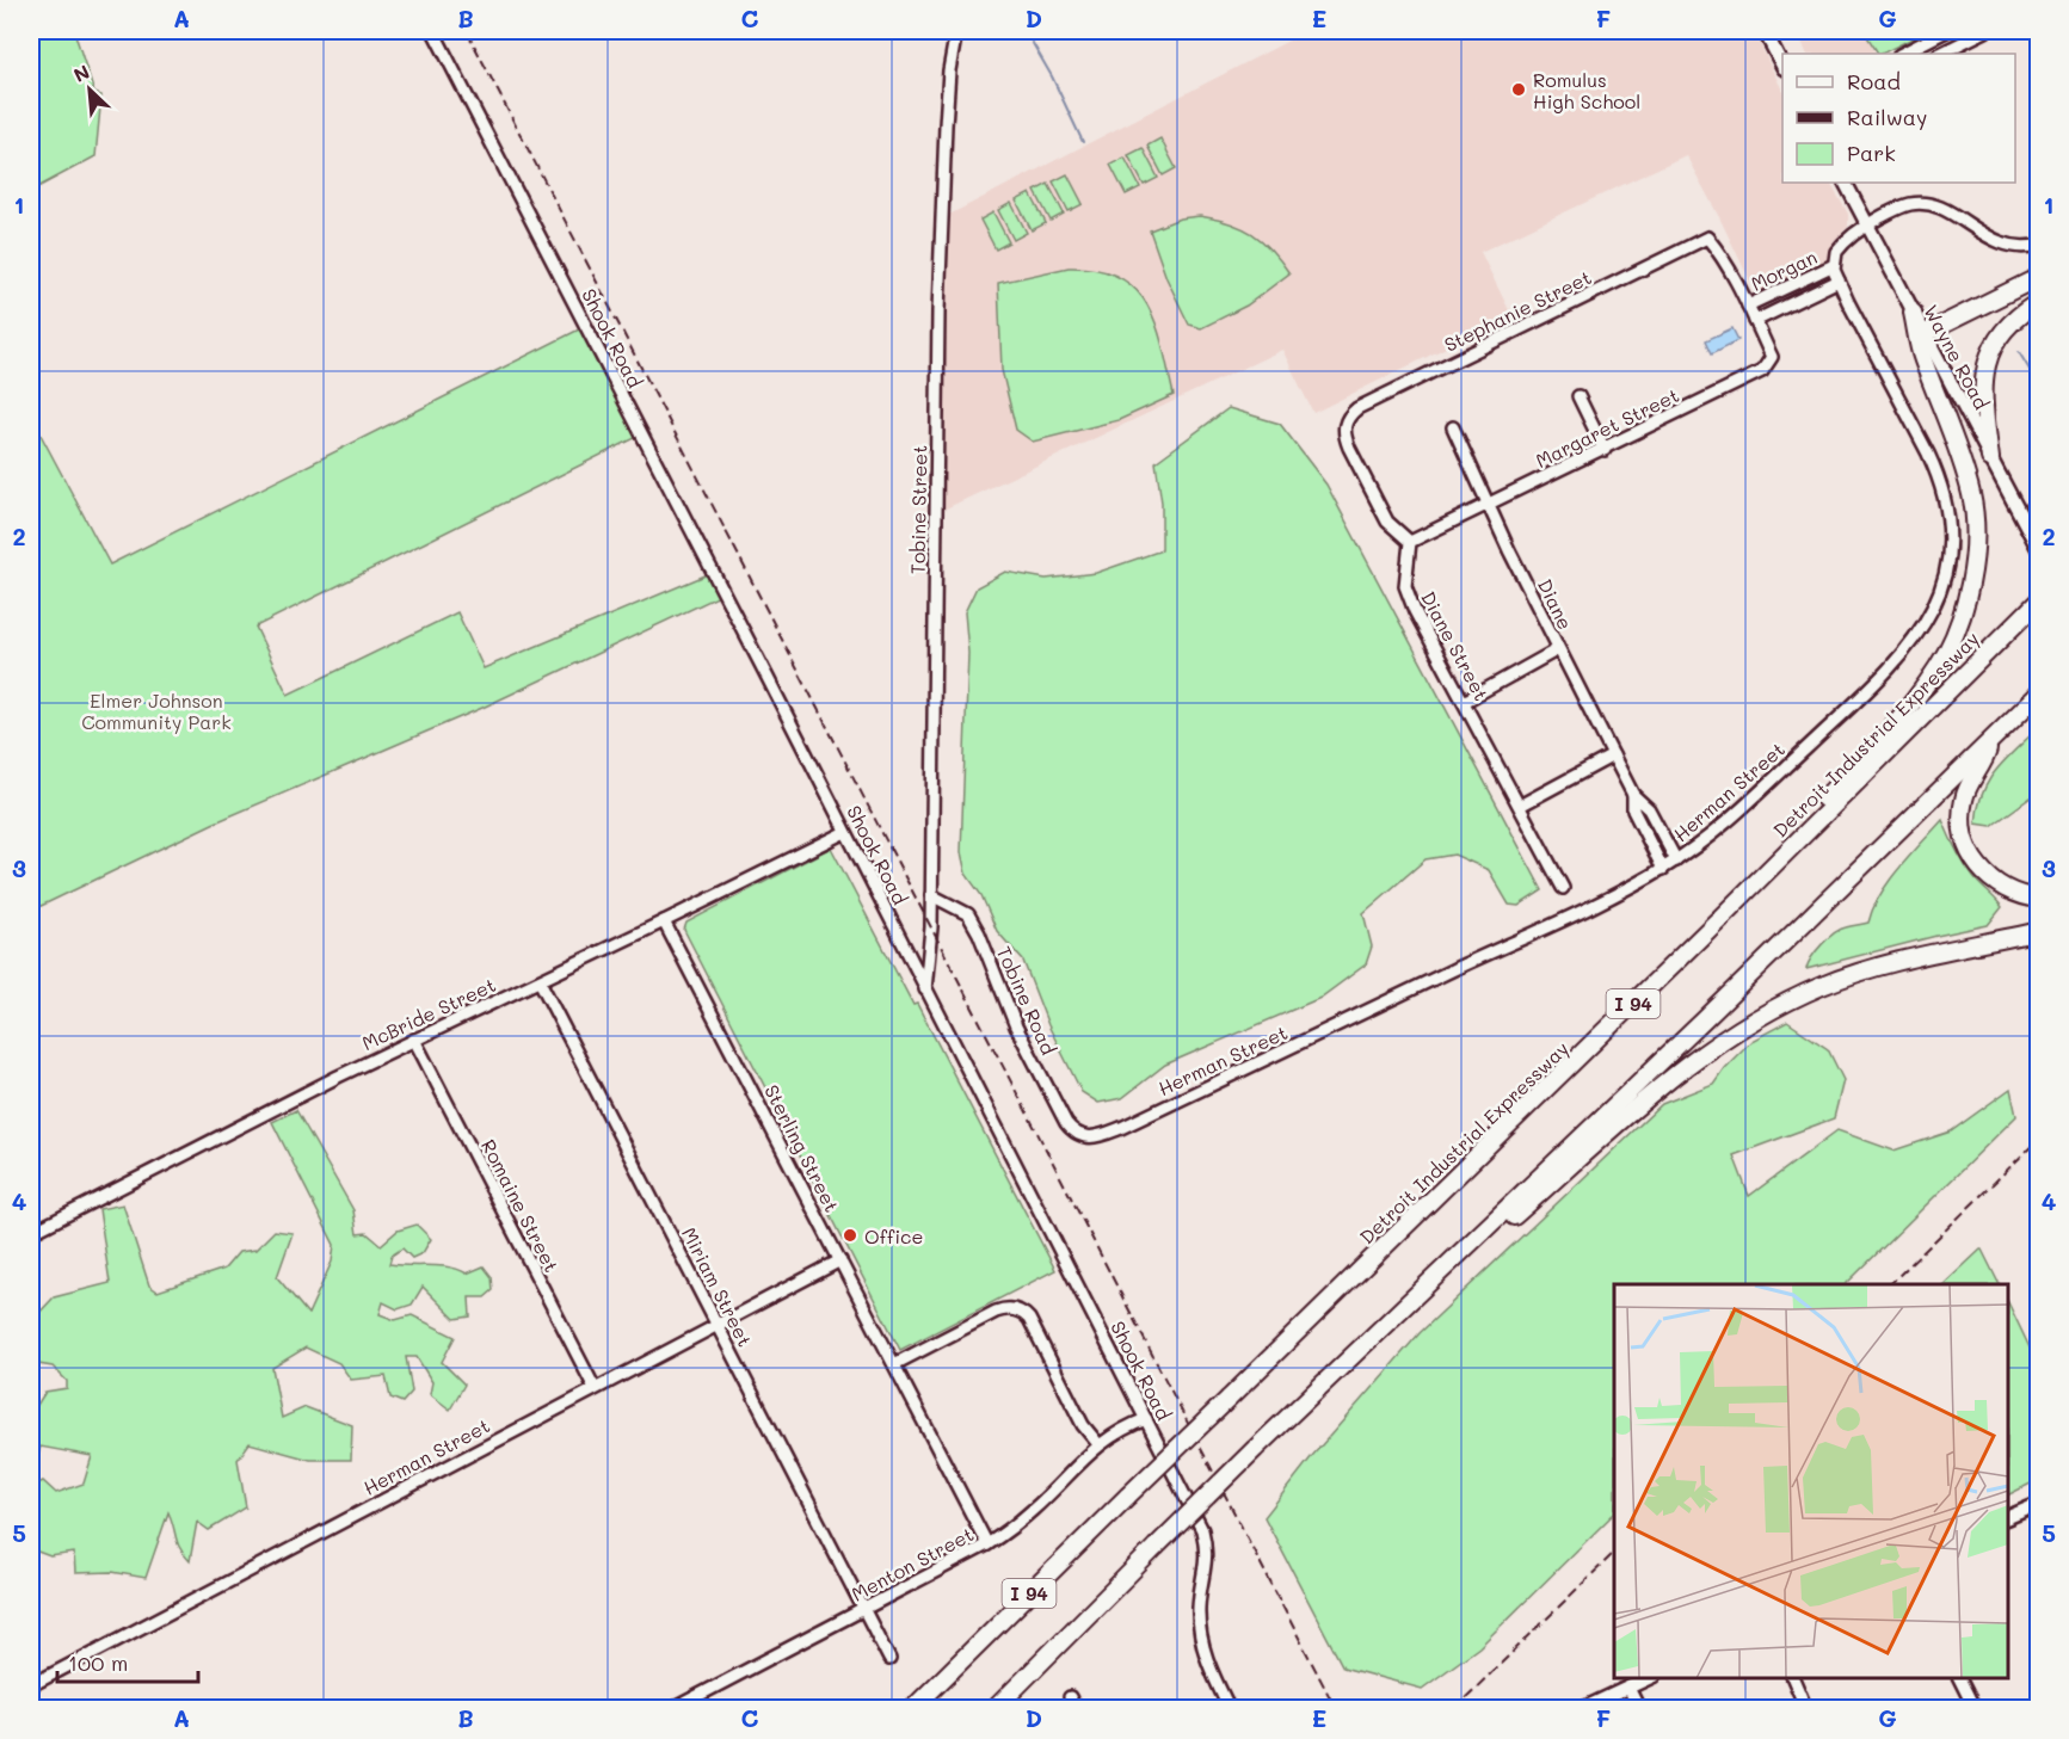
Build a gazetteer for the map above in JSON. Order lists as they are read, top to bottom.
{
  "streets": {
    "highway": ["Detroit Industrial Expressway", "I 94"],
    "main road": ["Wayne Road"],
    "street": [
      "Morgan",
      "Stephanie Street",
      "Shook Road",
      "Margaret Street",
      "Tobine Street",
      "Diane",
      "Diane Street",
      "Herman Street",
      "Tobine Road",
      "McBride Street",
      "Sterling Street",
      "Romaine Street",
      "Miriam Street",
      "Menton Street"
    ]
  },
  "crossings": [
    ["Morgan", "Stephanie Street"],
    ["Morgan", "Margaret Street"],
    ["Morgan", "Herman Street"],
    ["Stephanie Street", "Margaret Street"],
    ["Stephanie Street", "Diane Street"],
    ["Shook Road", "Tobine Street"],
    ["Shook Road", "McBride Street"],
    ["Shook Road", "Menton Street"],
    ["Margaret Street", "Diane"],
    ["Margaret Street", "Diane Street"],
    ["Tobine Street", "Tobine Road"],
    ["Diane", "Herman Street"],
    ["Herman Street", "Tobine Road"],
    ["Herman Street", "Sterling Street"],
    ["Herman Street", "Romaine Street"],
    ["Herman Street", "Miriam Street"],
    ["McBride Street", "Sterling Street"],
    ["McBride Street", "Romaine Street"],
    ["McBride Street", "Miriam Street"],
    ["Sterling Street", "Menton Street"],
    ["Miriam Street", "Menton Street"]
  ],
  "parks": ["Elmer Johnson Community Park"],
  "places": ["Romulus High School", "Office"],
  "legend": ["Road", "Railway", "Park"],
  "scale_bar": "100 m",
  "north": "top left",
  "grid": {
    "columns": [
      "A",
      "B",
      "C",
      "D",
      "E",
      "F",
      "G"
    ],
    "rows": [
      "1",
      "2",
      "3",
      "4",
      "5"
    ]
  }
}
